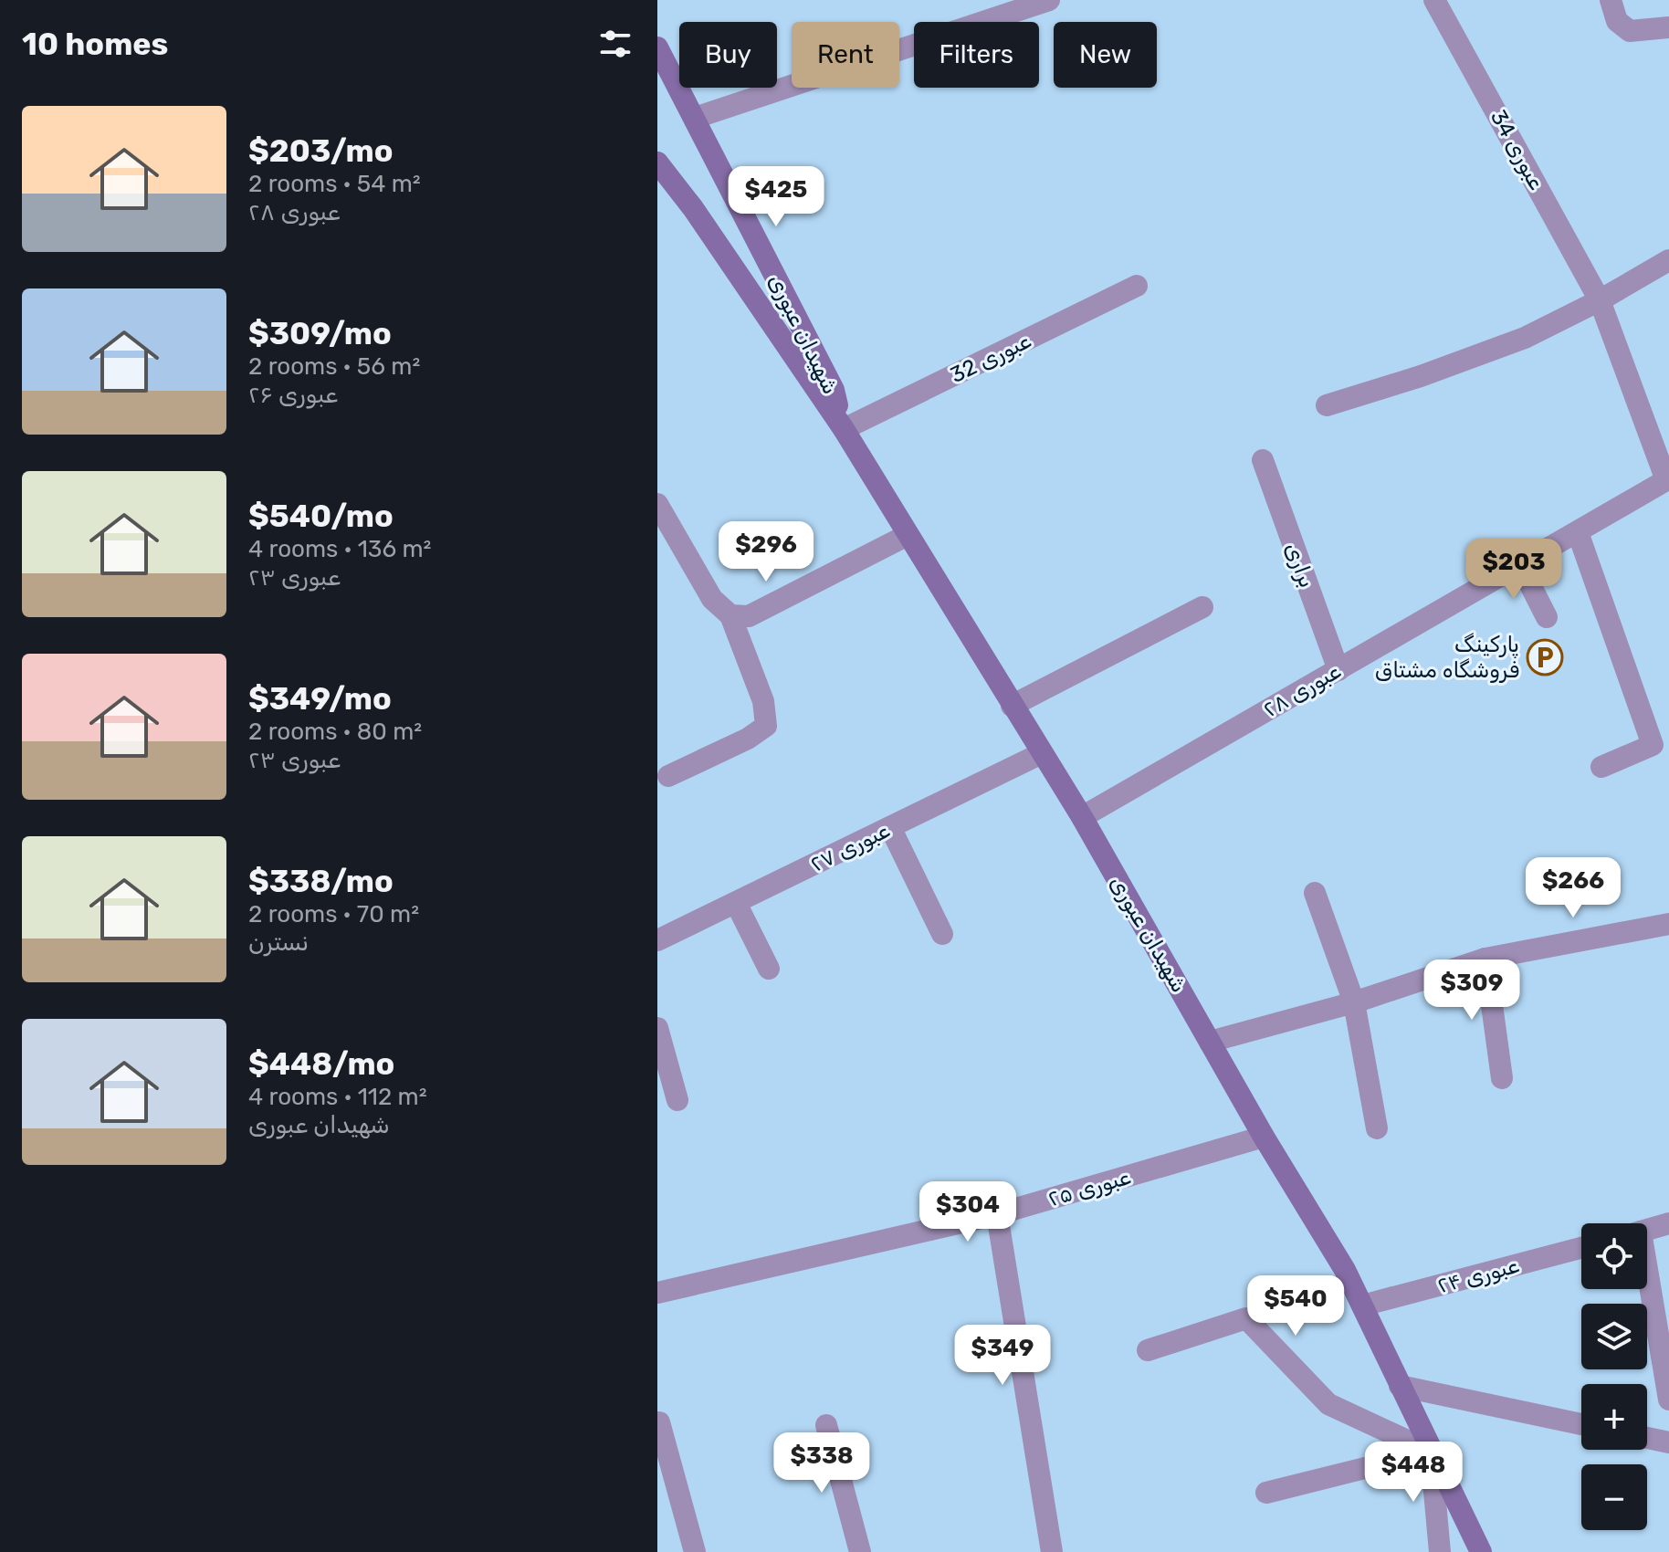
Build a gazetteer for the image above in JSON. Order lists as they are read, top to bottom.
{
  "streets": {
    "main road": ["شهیدان عبوری"],
    "street": [
      "عبوری 34",
      "عبوری 32",
      "براری",
      "عبوری ۲۸",
      "عبوری ۲۷",
      "عبوری ۲۵",
      "عبوری ۲۴"
    ]
  },
  "crossings": [
    ["عبوری 34", "عبوری ۲۸"],
    ["شهیدان عبوری", "عبوری 32"],
    ["شهیدان عبوری", "عبوری ۲۸"],
    ["شهیدان عبوری", "عبوری ۲۷"],
    ["شهیدان عبوری", "عبوری ۲۵"],
    ["شهیدان عبوری", "عبوری ۲۴"],
    ["براری", "عبوری ۲۸"]
  ],
  "places": {
    "parking": ["پارکینگ فروشگاه مشتاق"]
  },
  "page": {
    "heading": "10 homes",
    "chip": [
      "Buy",
      "Rent",
      "Filters",
      "New"
    ],
    "list": [
      {
        "name": "$203/mo",
        "note": "2 rooms · 54 m² · عبوری ۲۸"
      },
      {
        "name": "$309/mo",
        "note": "2 rooms · 56 m² · عبوری ۲۶"
      },
      {
        "name": "$540/mo",
        "note": "4 rooms · 136 m² · عبوری ۲۳"
      },
      {
        "name": "$349/mo",
        "note": "2 rooms · 80 m² · عبوری ۲۳"
      },
      {
        "name": "$338/mo",
        "note": "2 rooms · 70 m² · نسترن"
      },
      {
        "name": "$448/mo",
        "note": "4 rooms · 112 m² · شهیدان عبوری"
      }
    ],
    "price": [
      "$425",
      "$296",
      "$203",
      "$266",
      "$309",
      "$304",
      "$540",
      "$349",
      "$338",
      "$448"
    ],
    "map_buttons": ["+", "−"]
  }
}
